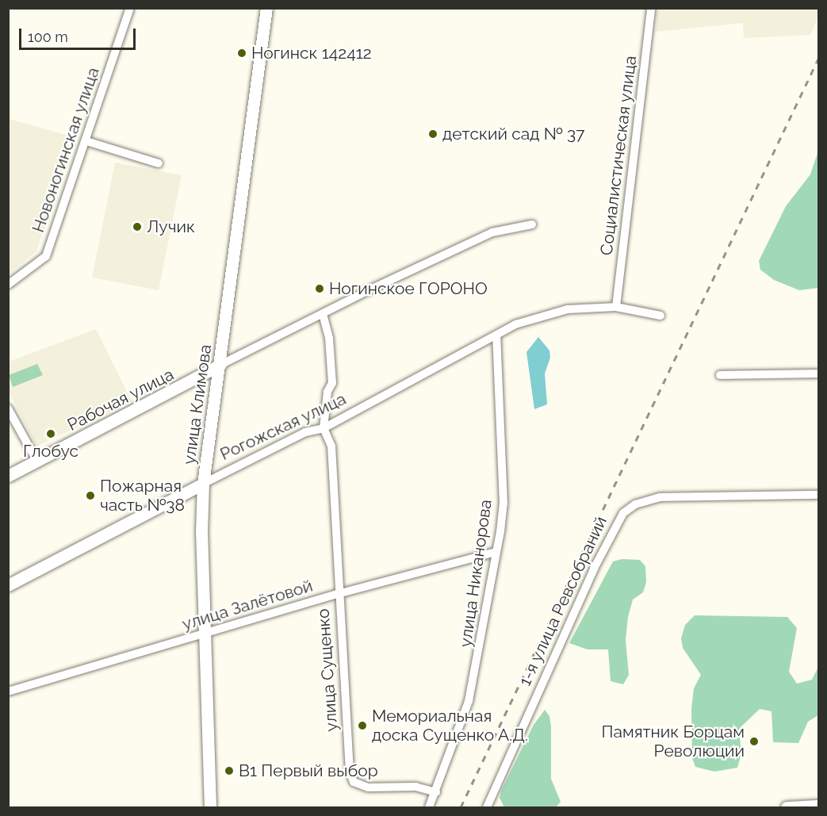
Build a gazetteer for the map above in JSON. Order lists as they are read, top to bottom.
{
  "streets": {
    "main road": ["Рабочая улица", "улица Климова", "Рогожская улица"],
    "street": [
      "Новоногинская улица",
      "Социалистическая улица",
      "улица Никанорова",
      "1-я улица Ревсобраний",
      "улица Залётовой",
      "улица Сущенко"
    ]
  },
  "crossings": [
    ["Социалистическая улица", "Рогожская улица"],
    ["Рабочая улица", "улица Климова"],
    ["Рабочая улица", "улица Сущенко"],
    ["улица Климова", "Рогожская улица"],
    ["улица Климова", "улица Залётовой"],
    ["Рогожская улица", "улица Никанорова"],
    ["Рогожская улица", "улица Сущенко"],
    ["улица Никанорова", "улица Залётовой"],
    ["улица Никанорова", "улица Сущенко"],
    ["улица Залётовой", "улица Сущенко"]
  ],
  "places": [
    "Ногинск 142412",
    "детский сад № 37",
    "Лучик",
    "Ногинское ГОРОНО",
    "Глобус",
    "Пожарная часть №38",
    "Мемориальная доска Сущенко А.Д.",
    "Памятник Борцам Революции",
    "В1 Первый выбор"
  ],
  "scale_bar": "100 m"
}
